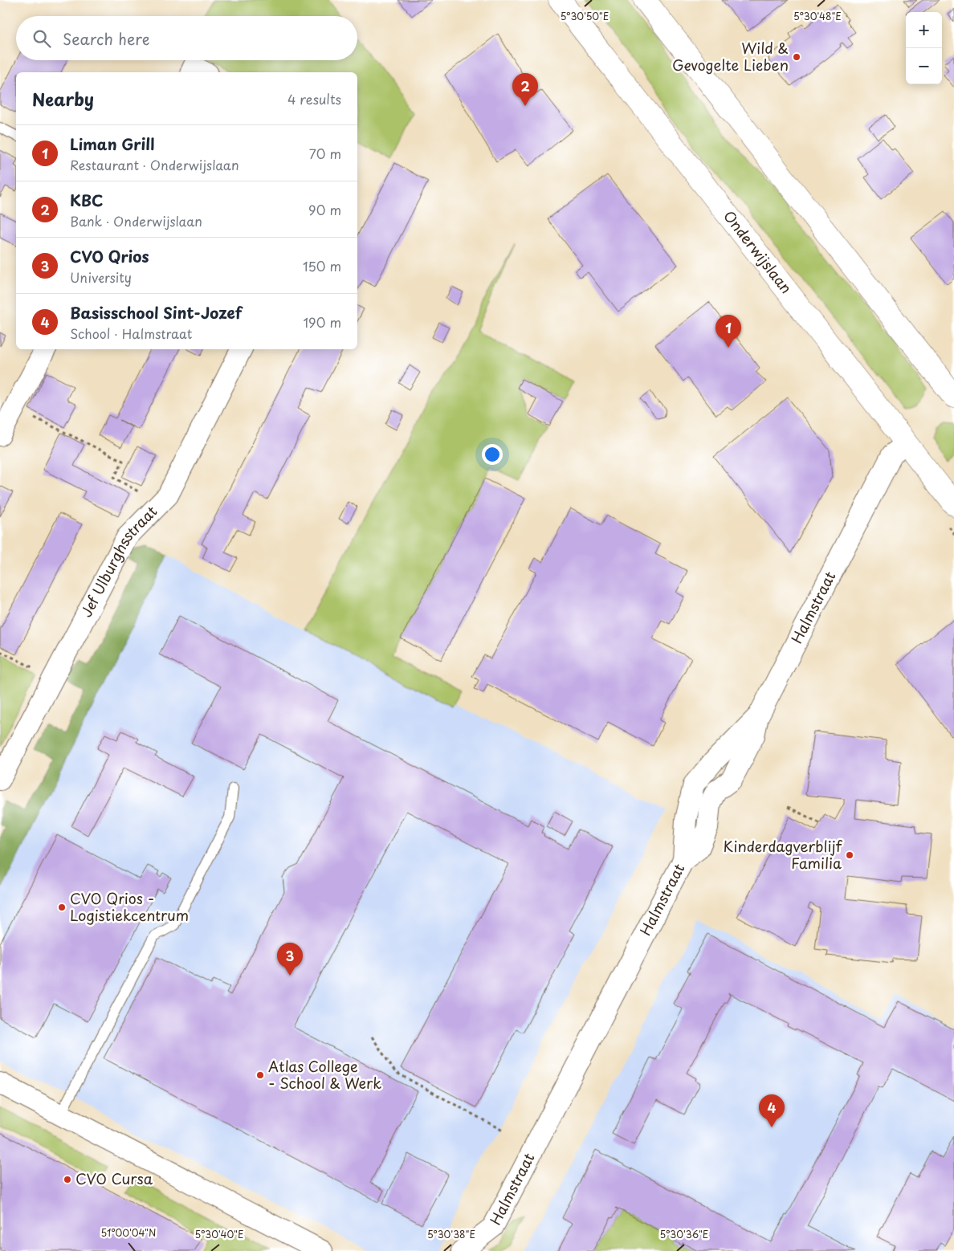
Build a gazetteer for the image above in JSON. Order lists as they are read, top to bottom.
{
  "streets": {
    "main road": ["Onderwijslaan"],
    "street": ["Jef Ulburghsstraat", "Halmstraat"]
  },
  "crossings": [
    ["Onderwijslaan", "Halmstraat"]
  ],
  "places": [
    "Wild & Gevogelte Lieben",
    "Kinderdagverblijf Familia",
    "CVO Qrios - Logistiekcentrum",
    "Atlas College - School & Werk",
    "CVO Cursa"
  ],
  "page": {
    "map_buttons": ["+", "−"],
    "search": "Search here",
    "heading": ["Nearby", "4 results"],
    "pins": [
      "2",
      "1",
      "3",
      "4"
    ],
    "list": [
      {
        "mark": "1",
        "name": "Liman Grill",
        "note": "Restaurant · Onderwijslaan",
        "value": "70 m"
      },
      {
        "mark": "2",
        "name": "KBC",
        "note": "Bank · Onderwijslaan",
        "value": "90 m"
      },
      {
        "mark": "3",
        "name": "CVO Qrios",
        "note": "University",
        "value": "150 m"
      },
      {
        "mark": "4",
        "name": "Basisschool Sint-Jozef",
        "note": "School · Halmstraat",
        "value": "190 m"
      }
    ]
  },
  "coordinates": [
    "5°30'50\"E",
    "5°30'48\"E",
    "51°00'04\"N",
    "5°30'40\"E",
    "5°30'38\"E",
    "5°30'36\"E"
  ]
}
